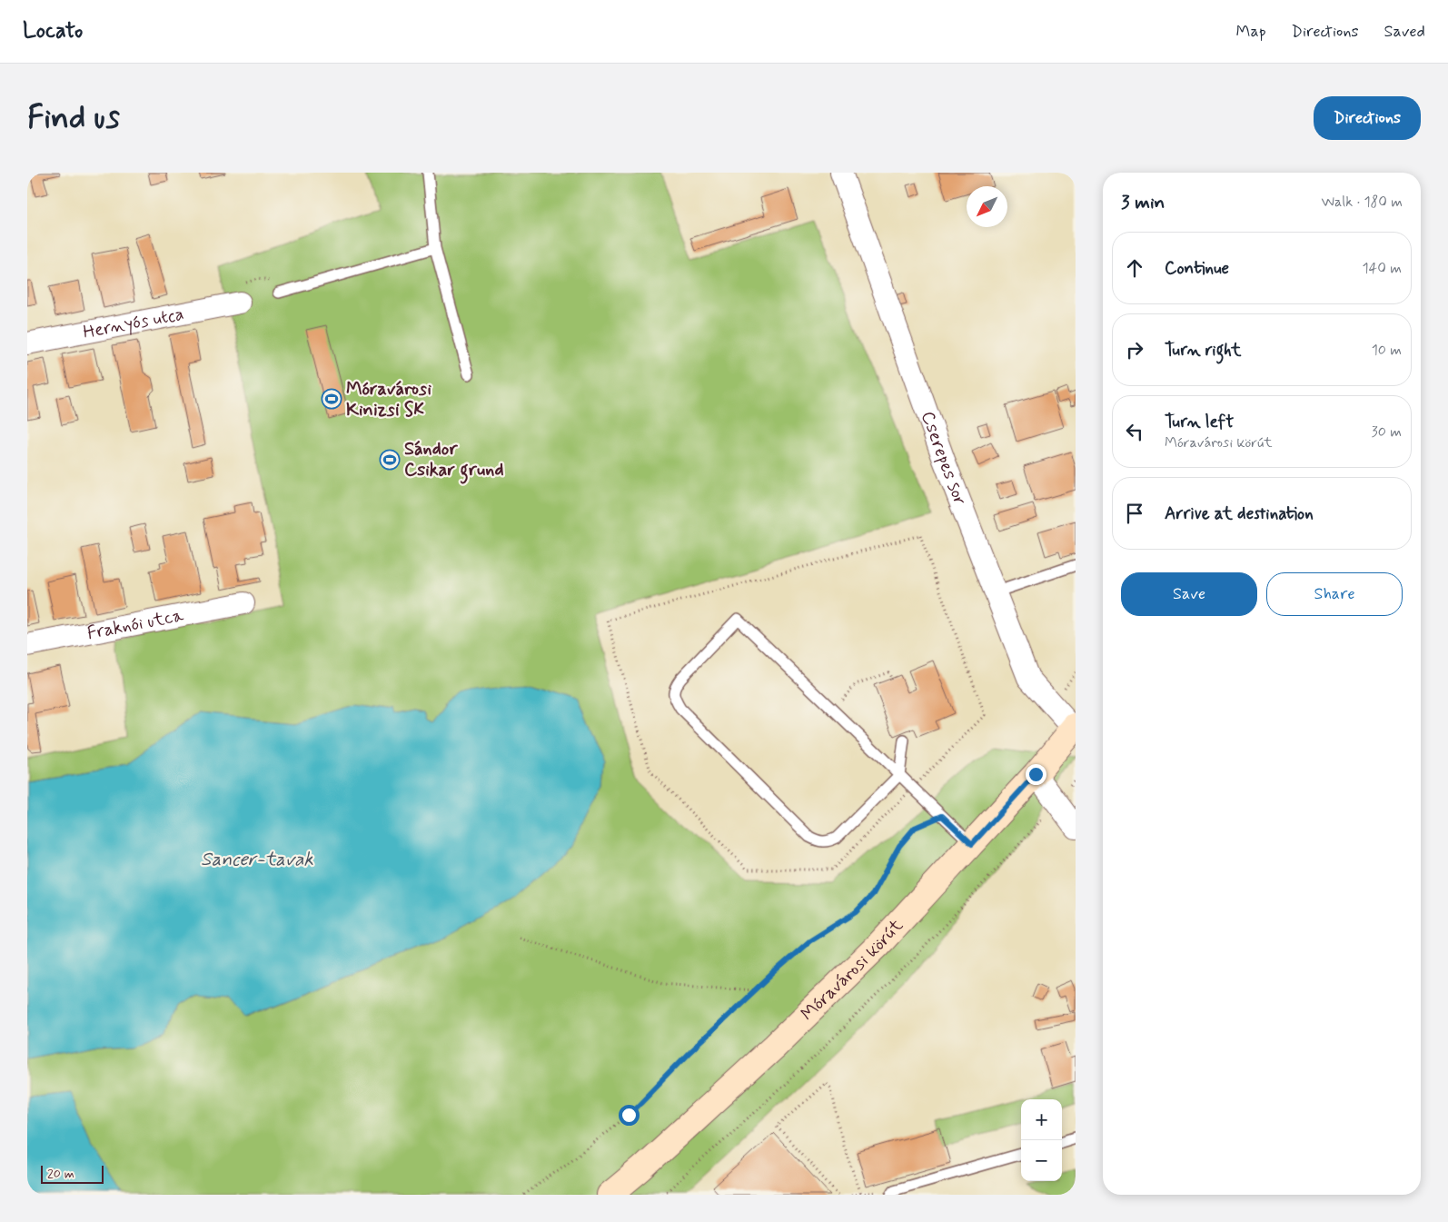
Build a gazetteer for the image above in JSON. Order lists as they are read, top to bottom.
{
  "streets": {
    "main road": ["Móravárosi körút"],
    "street": ["Hernyós utca", "Cserepes sor", "Fraknói utca"]
  },
  "crossings": [
    ["Cserepes sor", "Móravárosi körút"]
  ],
  "water": ["Sancer-tavak"],
  "places": {
    "sports": ["Móravárosi Kinizsi SK", "Sándor Csikar grund"]
  },
  "scale_bar": "20 m",
  "north": "bottom left",
  "page": {
    "header": "Locato",
    "nav": ["Map", "Directions", "Saved"],
    "buttons": [
      "Directions",
      ["Save", "Share"]
    ],
    "title": "Find us",
    "heading": ["3 min", "Walk · 180 m"],
    "list": [
      ["Continue", "140 m"],
      ["Turn right", "10 m"],
      ["Turn left", "Móravárosi körút", "30 m"],
      "Arrive at destination"
    ],
    "map_buttons": ["+", "−"],
    "scale": "20 m"
  }
}
